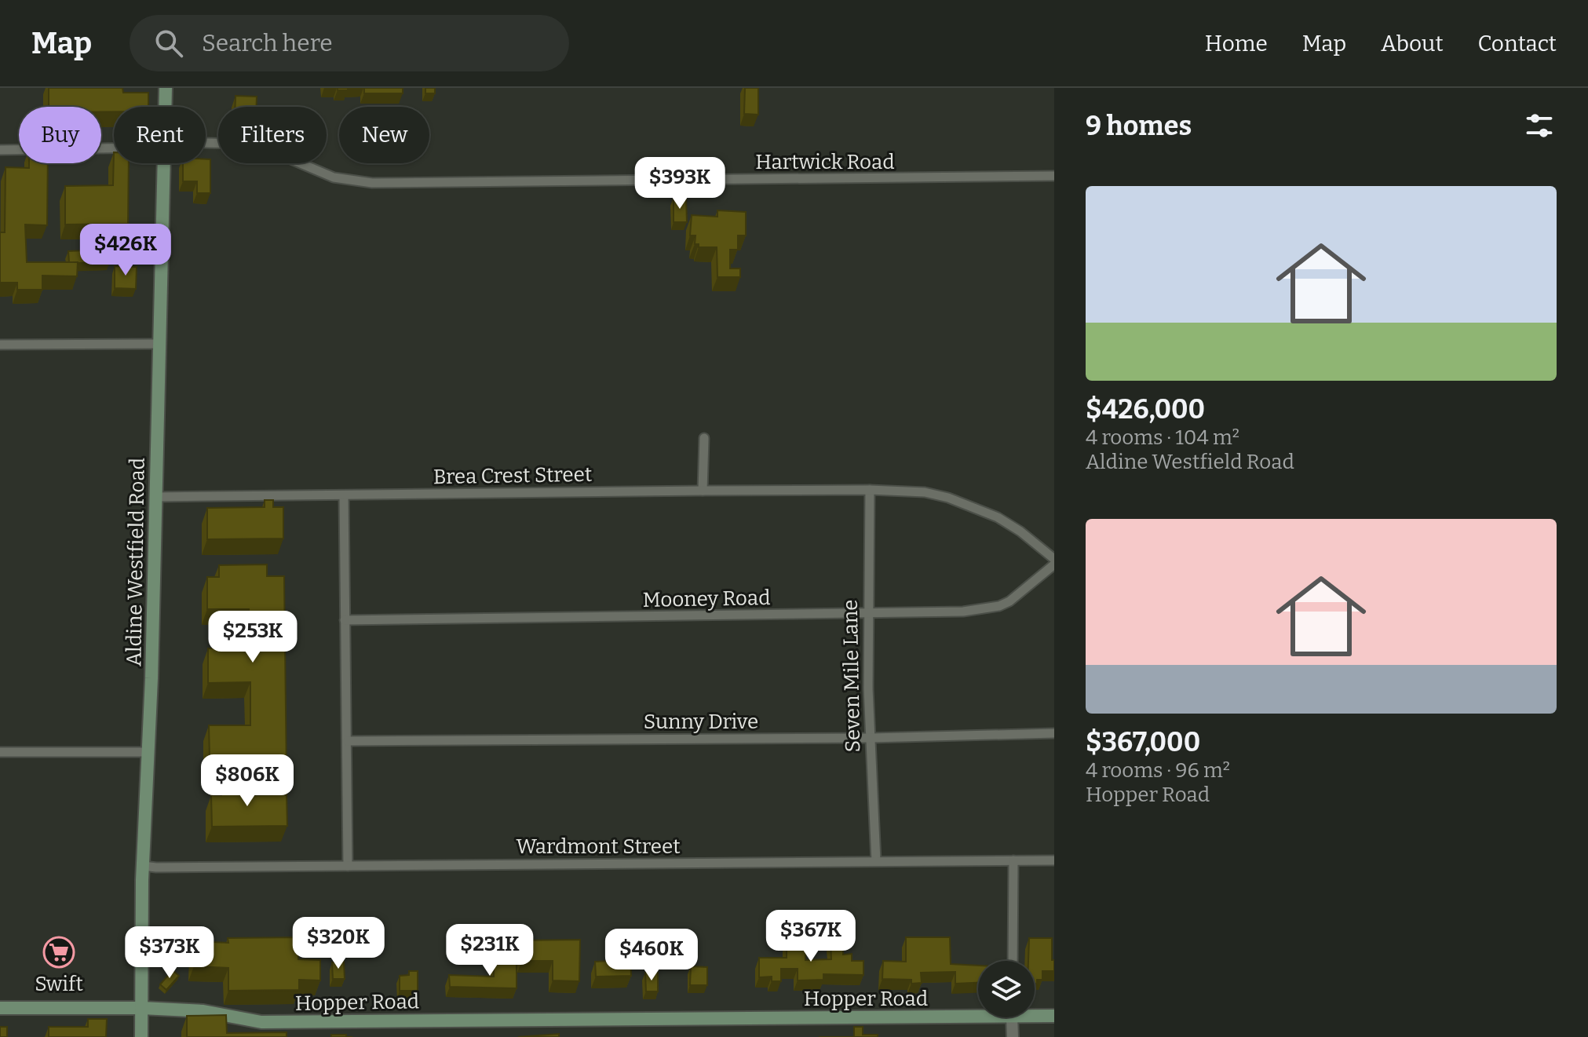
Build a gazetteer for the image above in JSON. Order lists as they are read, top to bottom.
{
  "streets": {
    "main road": ["Aldine Westfield Road", "Hopper Road"],
    "street": [
      "Hartwick Road",
      "Brea Crest Street",
      "Mooney Road",
      "Seven Mile Lane",
      "Sunny Drive",
      "Wardmont Street"
    ]
  },
  "crossings": [
    ["Brea Crest Street", "Aldine Westfield Road"],
    ["Brea Crest Street", "Seven Mile Lane"],
    ["Aldine Westfield Road", "Wardmont Street"],
    ["Aldine Westfield Road", "Hopper Road"],
    ["Mooney Road", "Seven Mile Lane"],
    ["Seven Mile Lane", "Sunny Drive"],
    ["Seven Mile Lane", "Wardmont Street"]
  ],
  "places": {
    "supermarket": ["Swift"]
  },
  "page": {
    "header": "Map",
    "search": "Search here",
    "nav": [
      "Home",
      "Map",
      "About",
      "Contact"
    ],
    "heading": "9 homes",
    "chip": [
      "Buy",
      "Rent",
      "Filters",
      "New"
    ],
    "price": [
      "$393K",
      "$426K",
      "$253K",
      "$806K",
      "$367K",
      "$320K",
      "$231K",
      "$373K",
      "$460K"
    ],
    "list": [
      {
        "name": "$426,000",
        "note": "4 rooms · 104 m² · Aldine Westfield Road"
      },
      {
        "name": "$367,000",
        "note": "4 rooms · 96 m² · Hopper Road"
      }
    ]
  }
}
